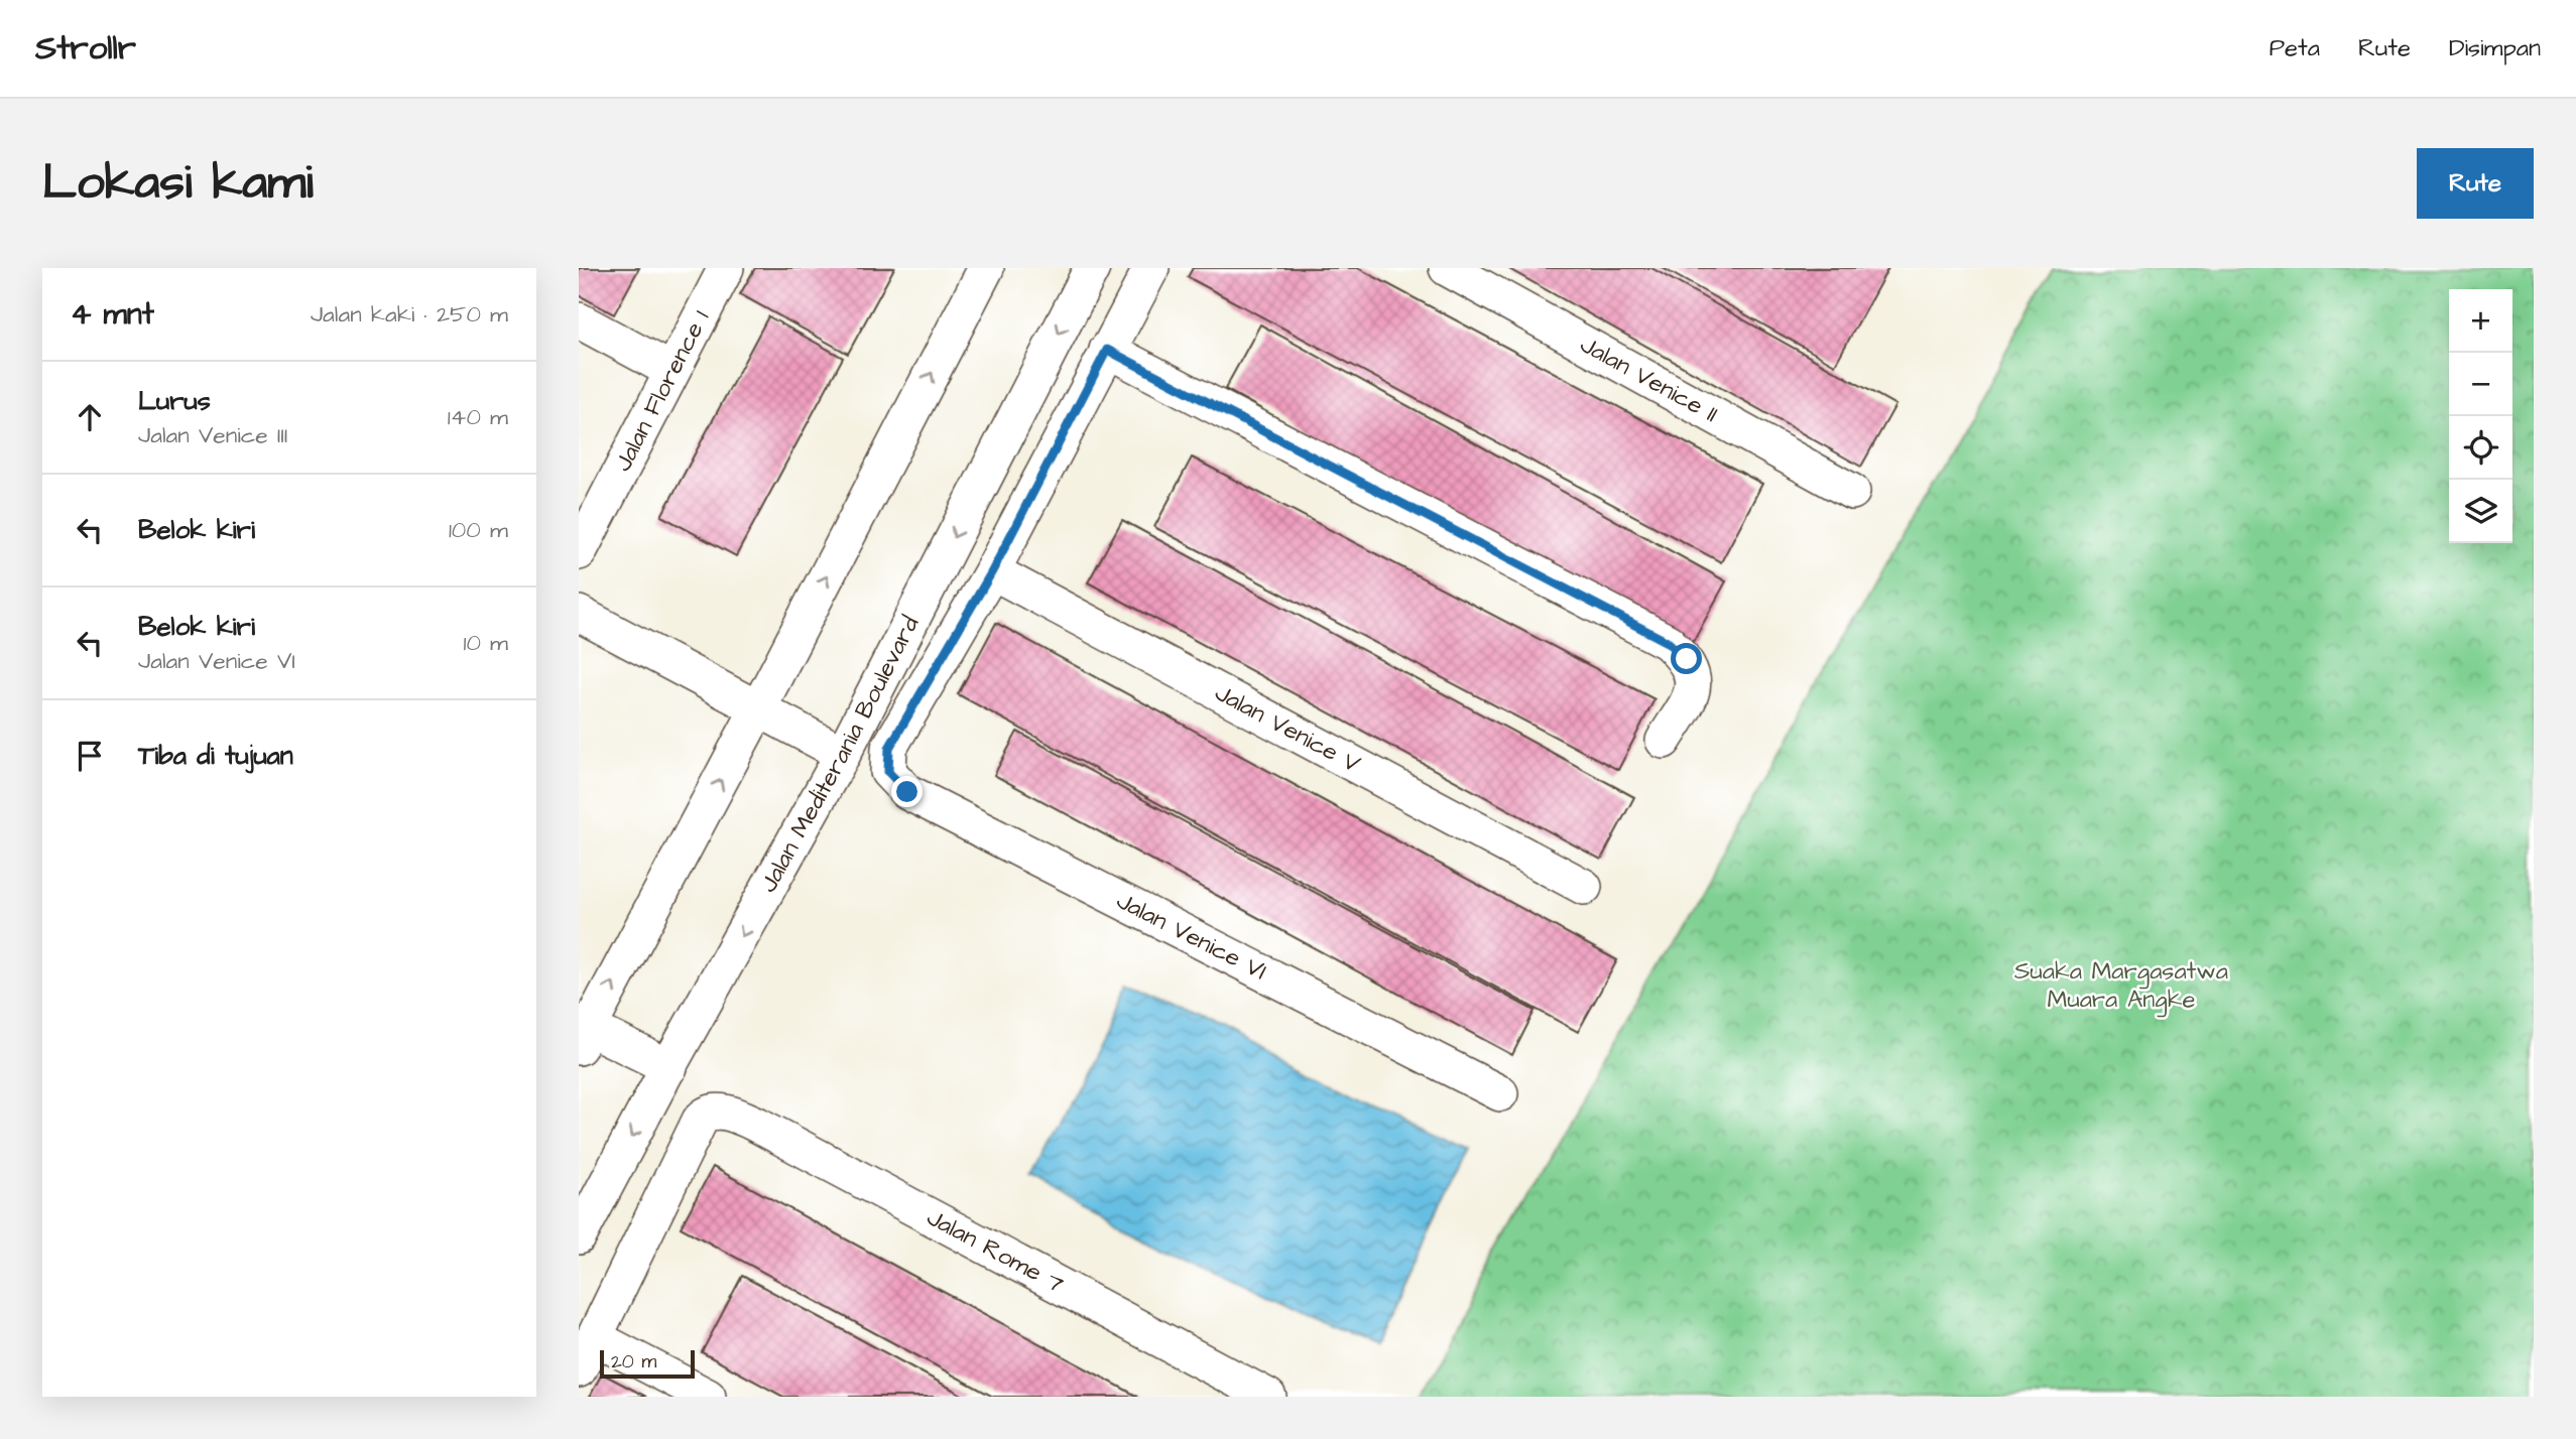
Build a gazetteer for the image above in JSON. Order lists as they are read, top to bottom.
{
  "streets": {
    "street": [
      "Jalan Venice II",
      "Jalan Florence 1",
      "Jalan Venice V",
      "Jalan Mediterania Boulevard",
      "Jalan Venice VI",
      "Jalan Rome 7"
    ]
  },
  "crossings": [
    ["Jalan Venice V", "Jalan Venice VI"]
  ],
  "parks": ["Suaka Margasatwa Muara Angke"],
  "scale_bar": "20 m",
  "page": {
    "header": "Strollr",
    "nav": ["Peta", "Rute", "Disimpan"],
    "buttons": "Rute",
    "title": "Lokasi kami",
    "heading": ["4 mnt", "Jalan kaki · 250 m"],
    "map_buttons": ["+", "−"],
    "list": [
      ["Lurus", "Jalan Venice III", "140 m"],
      ["Belok kiri", "100 m"],
      ["Belok kiri", "Jalan Venice VI", "10 m"],
      "Tiba di tujuan"
    ],
    "scale": "20 m"
  }
}
